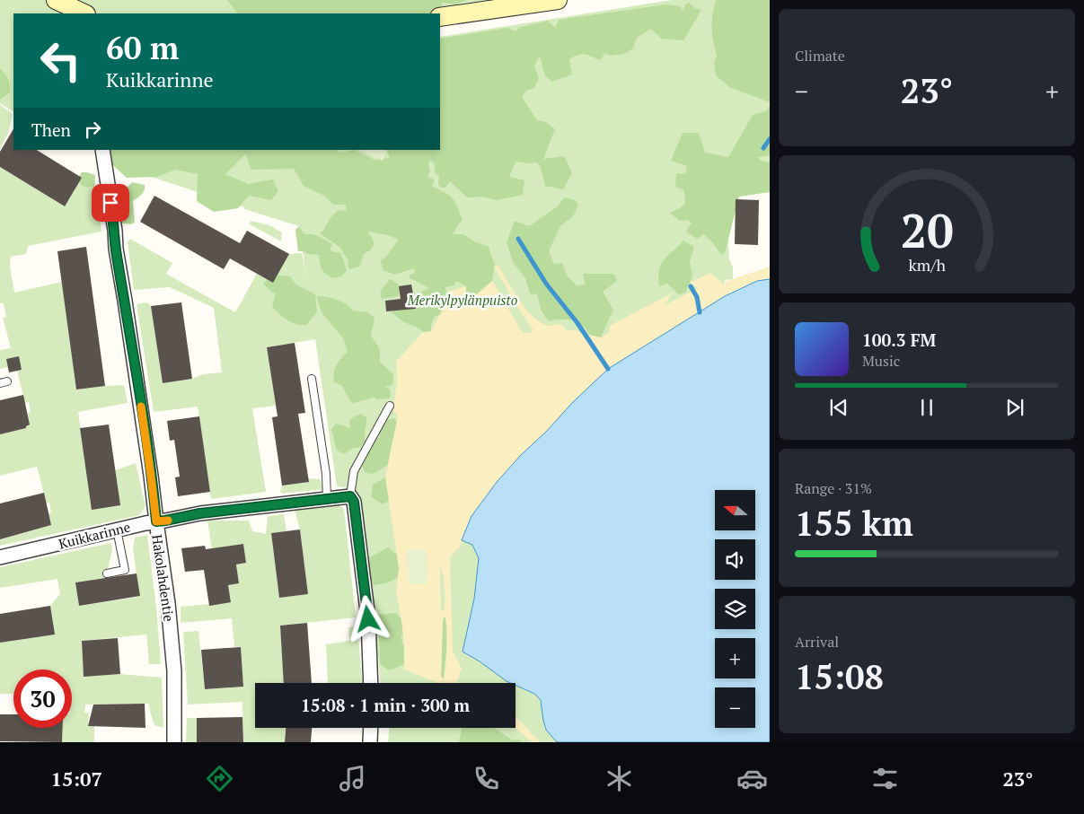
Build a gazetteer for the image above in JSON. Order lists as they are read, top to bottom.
{
  "streets": {
    "street": ["Kuikkarinne", "Hakolahdentie"]
  },
  "crossings": [
    ["Kuikkarinne", "Hakolahdentie"]
  ],
  "parks": ["Merikylpylänpuisto"],
  "north": "left",
  "page": {
    "tile": [
      "Climate",
      ["Range · 31%", "155 km"],
      ["Arrival", "15:08"]
    ],
    "turn": ["60 m", "Kuikkarinne"],
    "heat": ["−", "23°", "+"],
    "then": "Then",
    "song": ["100.3 FM", "Music"],
    "map_buttons": ["+", "−"],
    "limit": "30",
    "trip": "15:08 · 1 min · 300 m",
    "tabs": ["15:07", "23°"],
    "gauge": ["20", "km/h"]
  }
}
